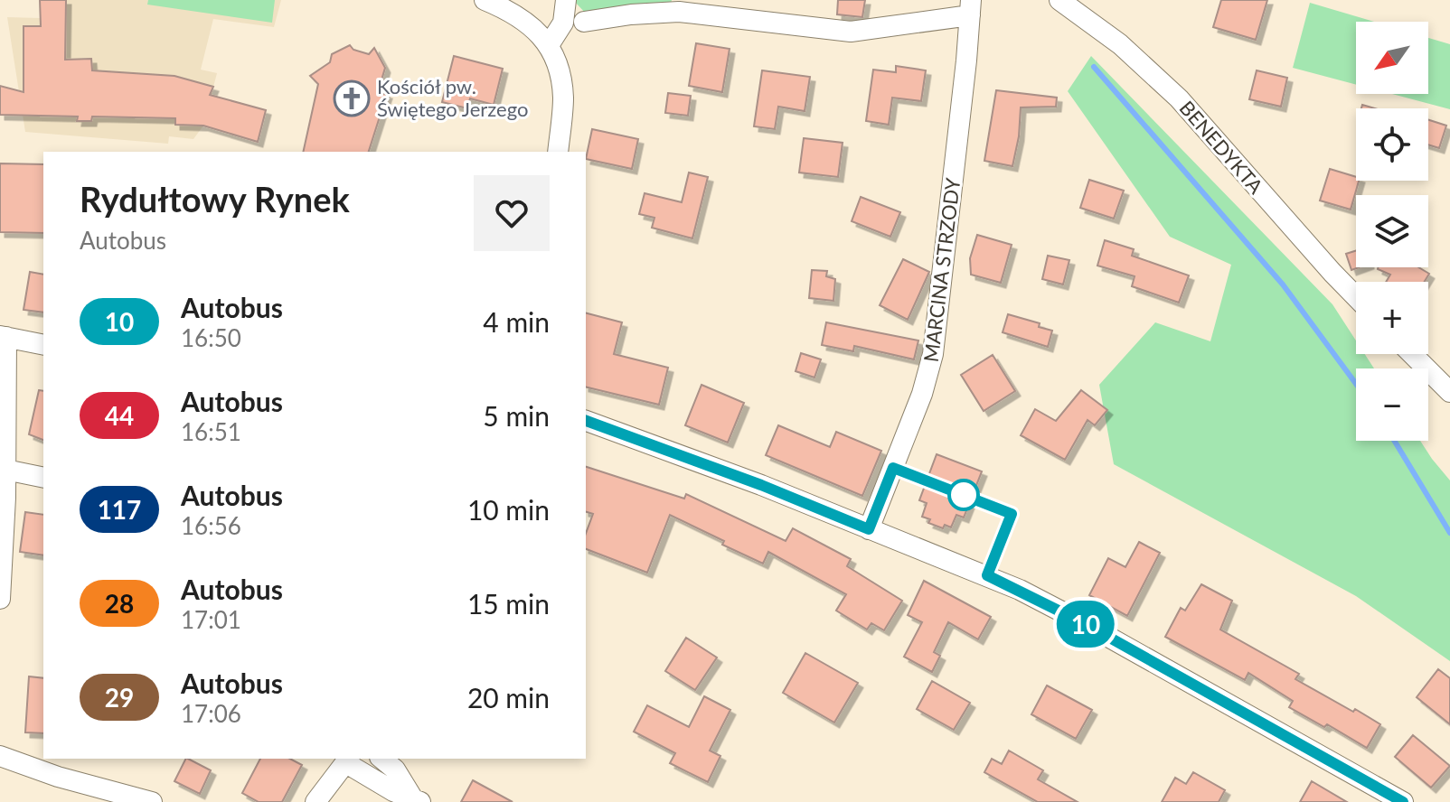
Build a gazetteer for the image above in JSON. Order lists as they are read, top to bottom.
{
  "streets": {
    "street": ["BENEDYKTA", "MARCINA STRZODY"]
  },
  "places": {
    "church": ["Kościół pw. Świętego Jerzego"]
  },
  "lines": ["bus line 10"],
  "north": "bottom left",
  "page": {
    "on_map": "10",
    "map_buttons": ["+", "−"],
    "heading": ["Rydułtowy Rynek", "Autobus"],
    "list": [
      {
        "mark": "10",
        "name": "Autobus",
        "note": "16:50",
        "value": "4 min"
      },
      {
        "mark": "44",
        "name": "Autobus",
        "note": "16:51",
        "value": "5 min"
      },
      {
        "mark": "117",
        "name": "Autobus",
        "note": "16:56",
        "value": "10 min"
      },
      {
        "mark": "28",
        "name": "Autobus",
        "note": "17:01",
        "value": "15 min"
      },
      {
        "mark": "29",
        "name": "Autobus",
        "note": "17:06",
        "value": "20 min"
      }
    ]
  }
}
